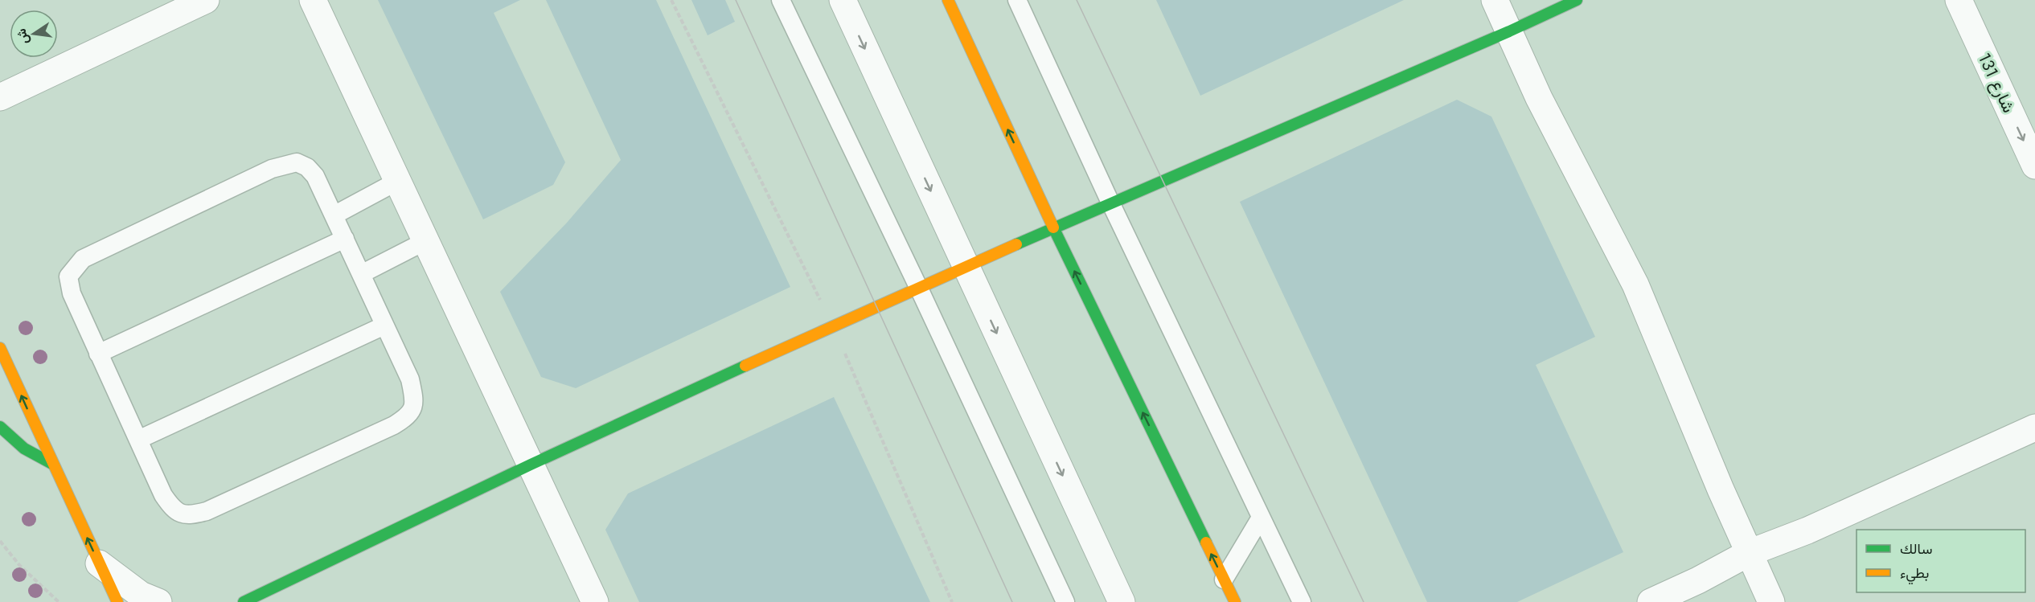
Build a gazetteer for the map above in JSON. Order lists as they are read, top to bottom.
{
  "streets": {
    "street": ["شارع 131"]
  },
  "one_way": ["شارع 131"],
  "legend": ["سالك", "بطيء"],
  "north": "left"
}
